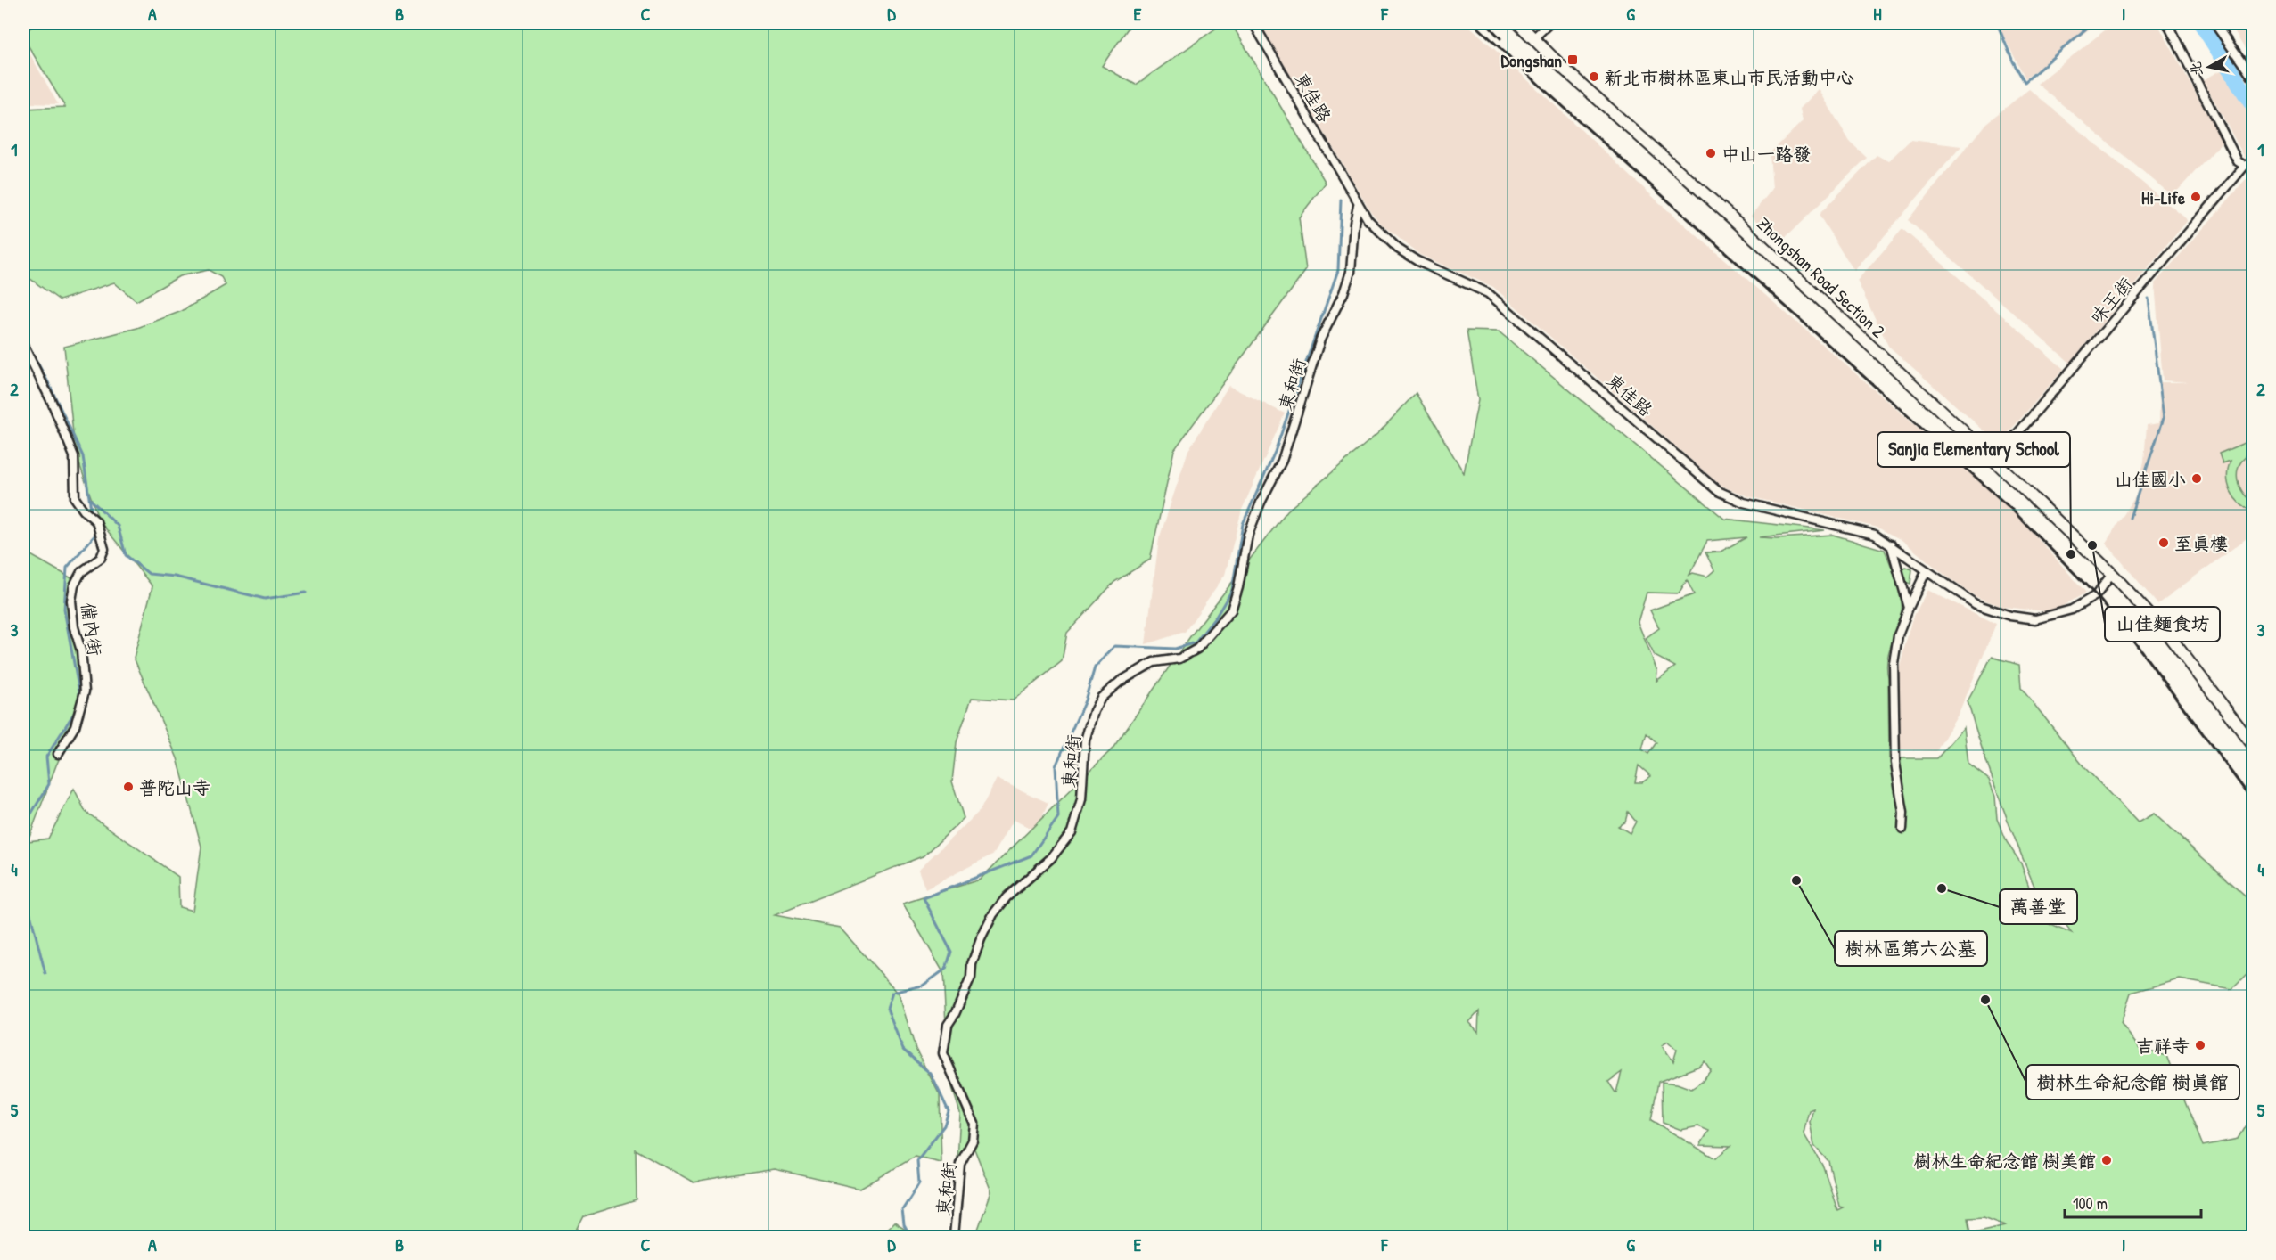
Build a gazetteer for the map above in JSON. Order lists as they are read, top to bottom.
{
  "streets": {
    "main road": ["Zhongshan Road Section 2"],
    "street": [
      "東佳路",
      "味王街",
      "東和街",
      "備內街"
    ]
  },
  "crossings": [
    ["東佳路", "Zhongshan Road Section 2"],
    ["東佳路", "東和街"],
    ["Zhongshan Road Section 2", "味王街"]
  ],
  "places": {
    "transit": ["Dongshan"],
    "other": [
      "新北市樹林區東山市民活動中心",
      "中山一路發",
      "Hi-Life",
      "山佳國小",
      "至真樓",
      "山佳麵食坊",
      "Sanjia Elementary School",
      "普陀山寺",
      "樹林區第六公墓",
      "萬善堂",
      "樹林生命紀念館 樹真館",
      "吉祥寺",
      "樹林生命紀念館 樹美館"
    ]
  },
  "scale_bar": "100 m",
  "north": "left",
  "grid": {
    "columns": [
      "A",
      "B",
      "C",
      "D",
      "E",
      "F",
      "G",
      "H",
      "I"
    ],
    "rows": [
      "1",
      "2",
      "3",
      "4",
      "5"
    ]
  }
}
